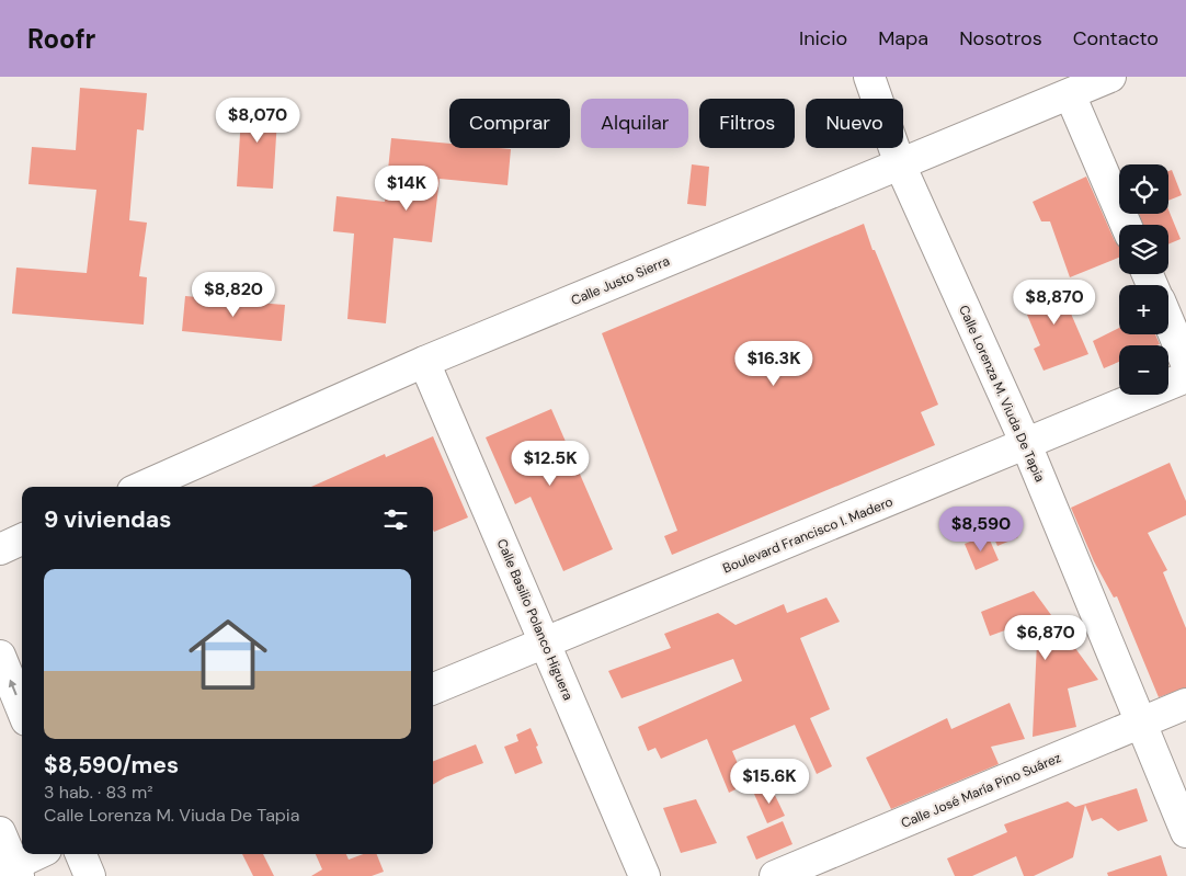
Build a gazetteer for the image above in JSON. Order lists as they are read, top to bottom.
{
  "streets": {
    "street": [
      "Calle Justo Sierra",
      "Calle Lorenza M. Viuda De Tapia",
      "Boulevard Francisco I. Madero",
      "Calle Basilio Polanco Higuera",
      "Calle José María Pino Suárez"
    ]
  },
  "crossings": [
    ["Calle Justo Sierra", "Calle Lorenza M. Viuda De Tapia"],
    ["Calle Justo Sierra", "Calle Basilio Polanco Higuera"],
    ["Calle Lorenza M. Viuda De Tapia", "Boulevard Francisco I. Madero"],
    ["Calle Lorenza M. Viuda De Tapia", "Calle José María Pino Suárez"],
    ["Boulevard Francisco I. Madero", "Calle Basilio Polanco Higuera"]
  ],
  "page": {
    "header": "Roofr",
    "nav": [
      "Inicio",
      "Mapa",
      "Nosotros",
      "Contacto"
    ],
    "price": [
      "$8,070",
      "$14K",
      "$8,820",
      "$8,870",
      "$16.3K",
      "$12.5K",
      "$8,590",
      "$6,870",
      "$15.6K"
    ],
    "chip": [
      "Comprar",
      "Alquilar",
      "Filtros",
      "Nuevo"
    ],
    "map_buttons": ["+", "−"],
    "heading": "9 viviendas",
    "list": [
      {
        "name": "$8,590/mes",
        "note": "3 hab. · 83 m² · Calle Lorenza M. Viuda De Tapia"
      }
    ]
  }
}
